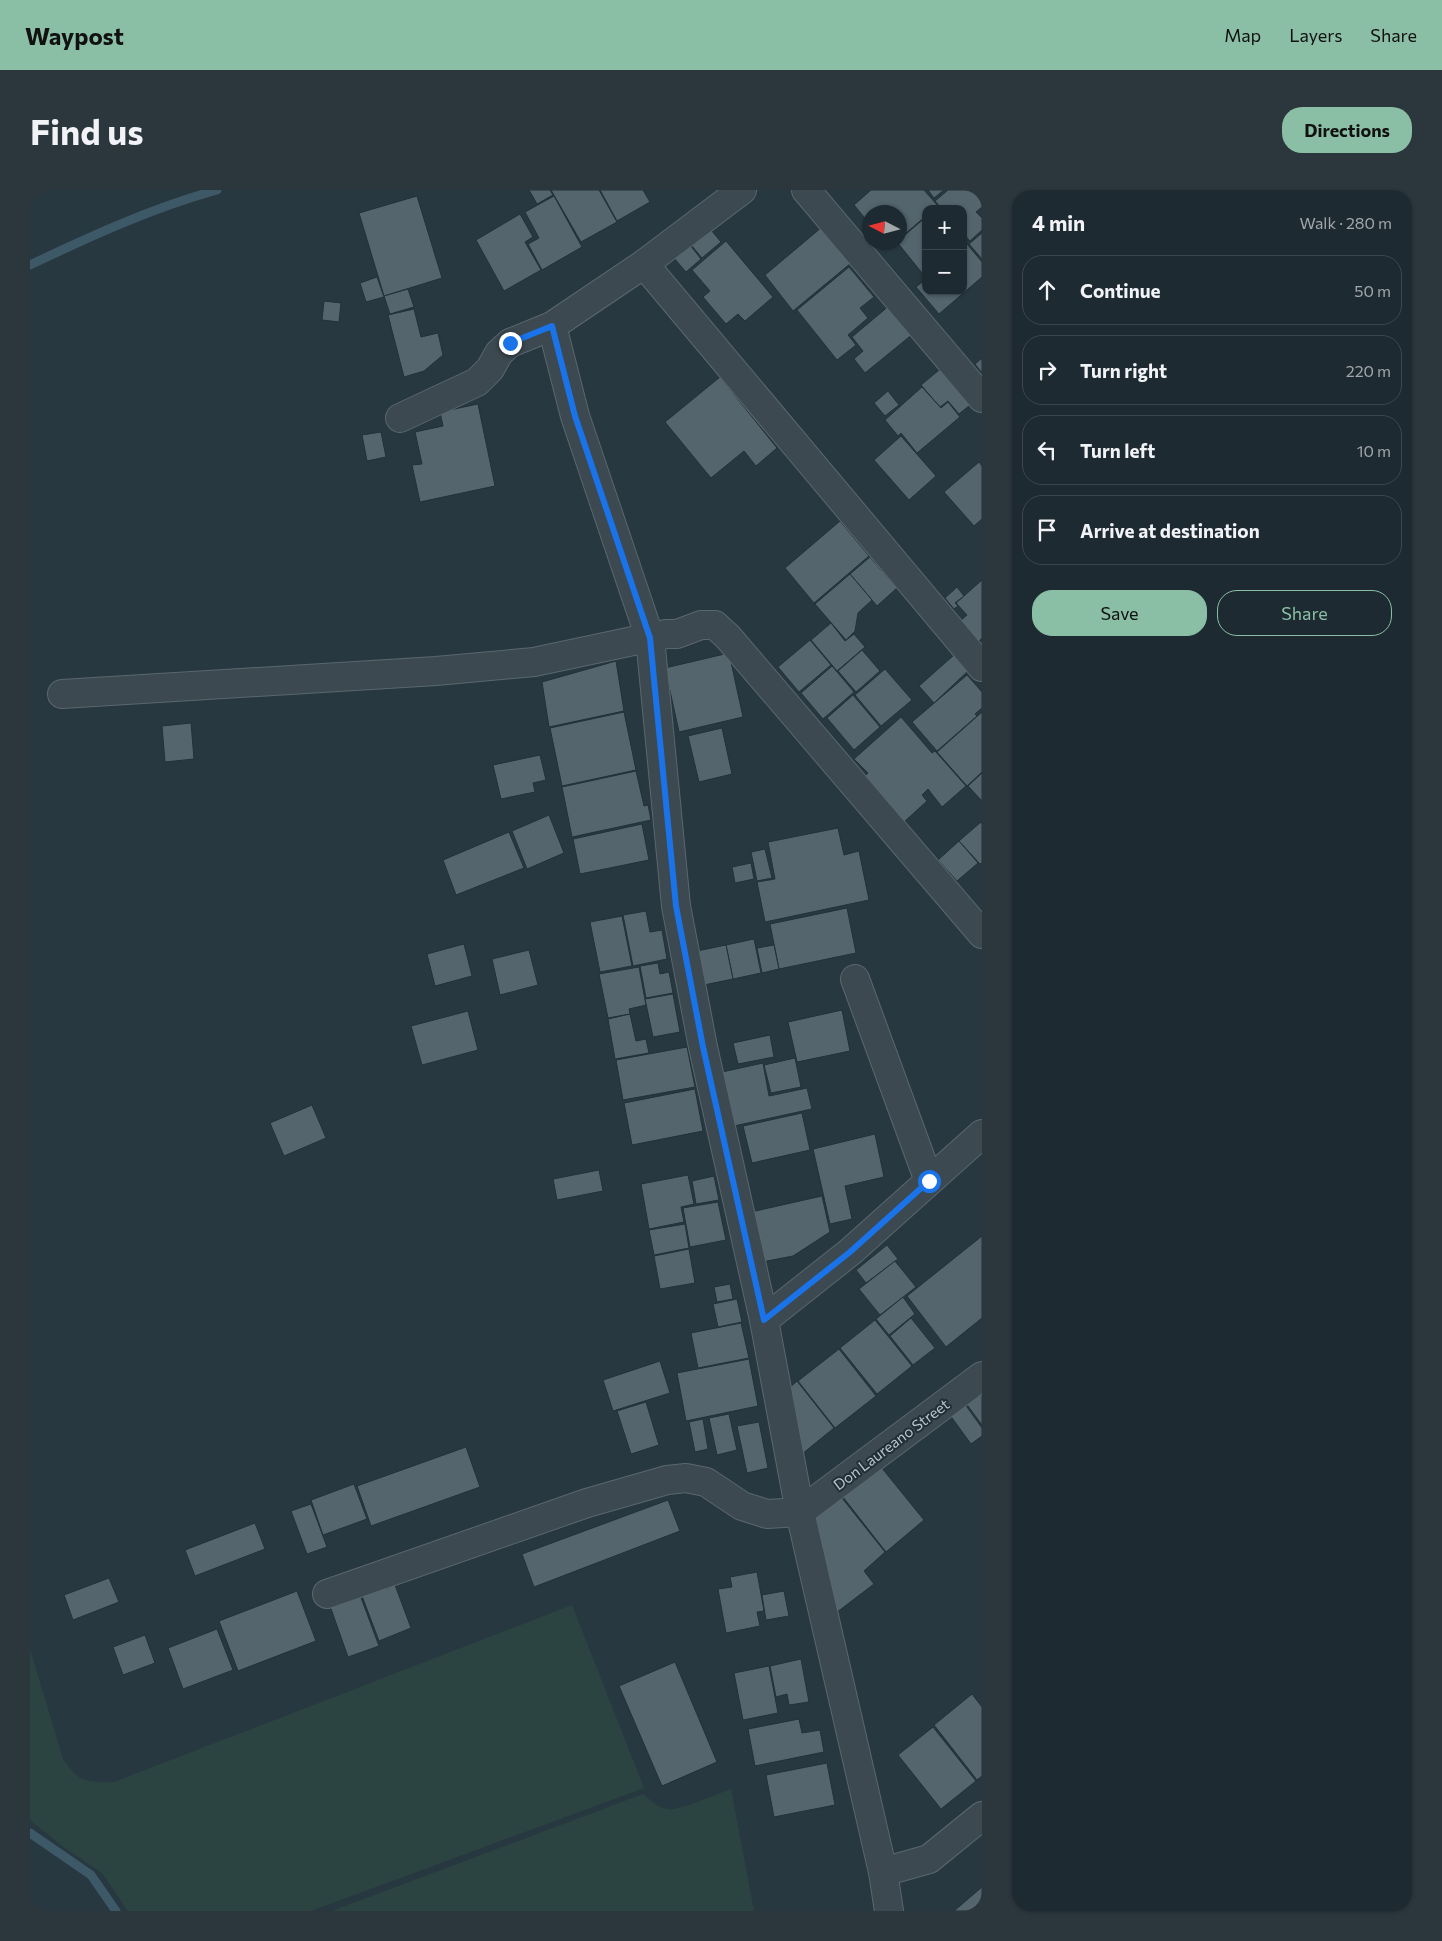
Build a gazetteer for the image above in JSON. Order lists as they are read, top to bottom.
{
  "streets": {
    "street": ["Don Laureano Street"]
  },
  "north": "left",
  "page": {
    "header": "Waypost",
    "nav": ["Map", "Layers", "Share"],
    "buttons": [
      "Directions",
      ["Save", "Share"]
    ],
    "title": "Find us",
    "heading": ["4 min", "Walk · 280 m"],
    "map_buttons": ["+", "−"],
    "list": [
      ["Continue", "50 m"],
      ["Turn right", "220 m"],
      ["Turn left", "10 m"],
      "Arrive at destination"
    ]
  }
}
